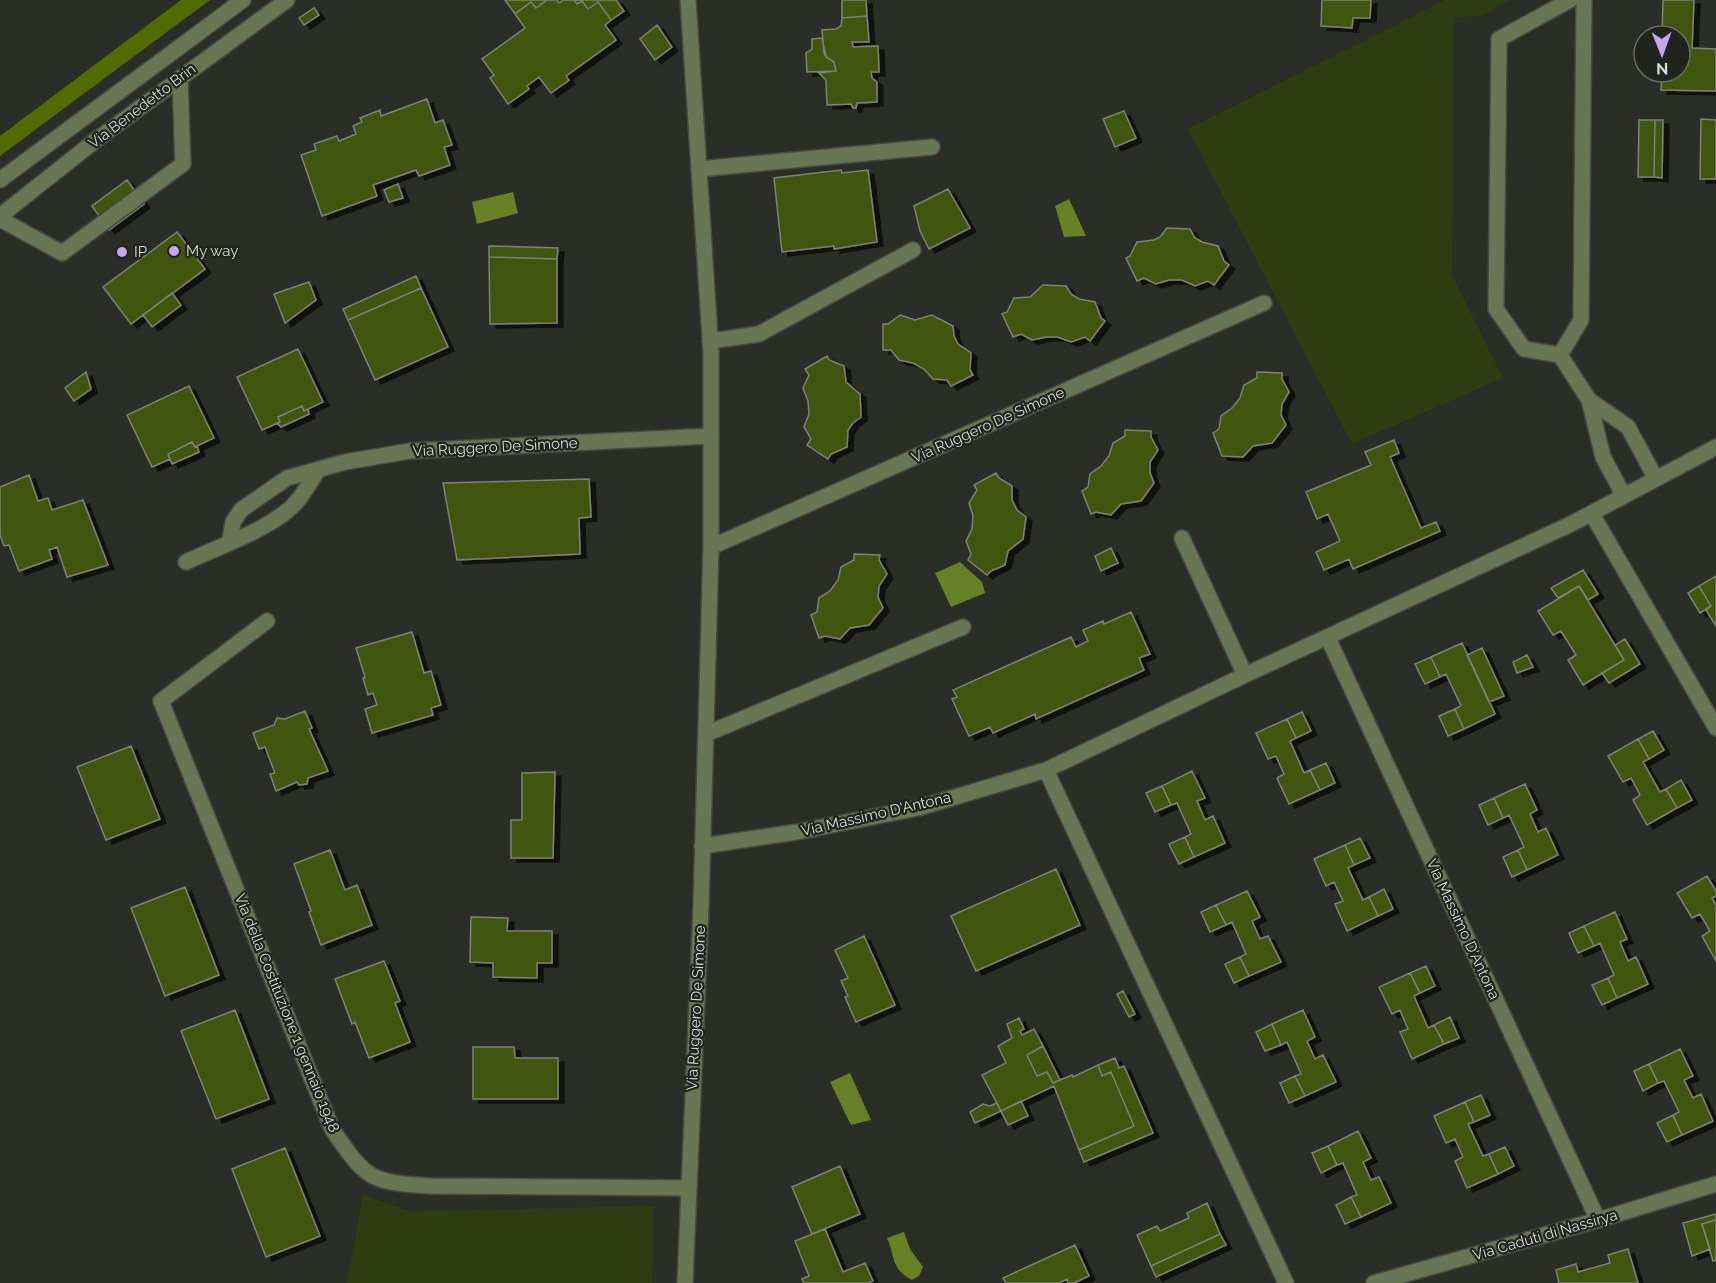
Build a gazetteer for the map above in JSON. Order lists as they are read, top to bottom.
{
  "streets": {
    "street": [
      "Via Benedetto Brin",
      "Via Ruggero De Simone",
      "Via Massimo D'Antona",
      "Via della Costituzione 1 gennaio 1948",
      "Via Caduti di Nassirya"
    ]
  },
  "crossings": [
    ["Via Ruggero De Simone", "Via Massimo D'Antona"],
    ["Via Ruggero De Simone", "Via della Costituzione 1 gennaio 1948"],
    ["Via Massimo D'Antona", "Via Caduti di Nassirya"]
  ],
  "places": ["My way", "IP"],
  "north": "bottom"
}
